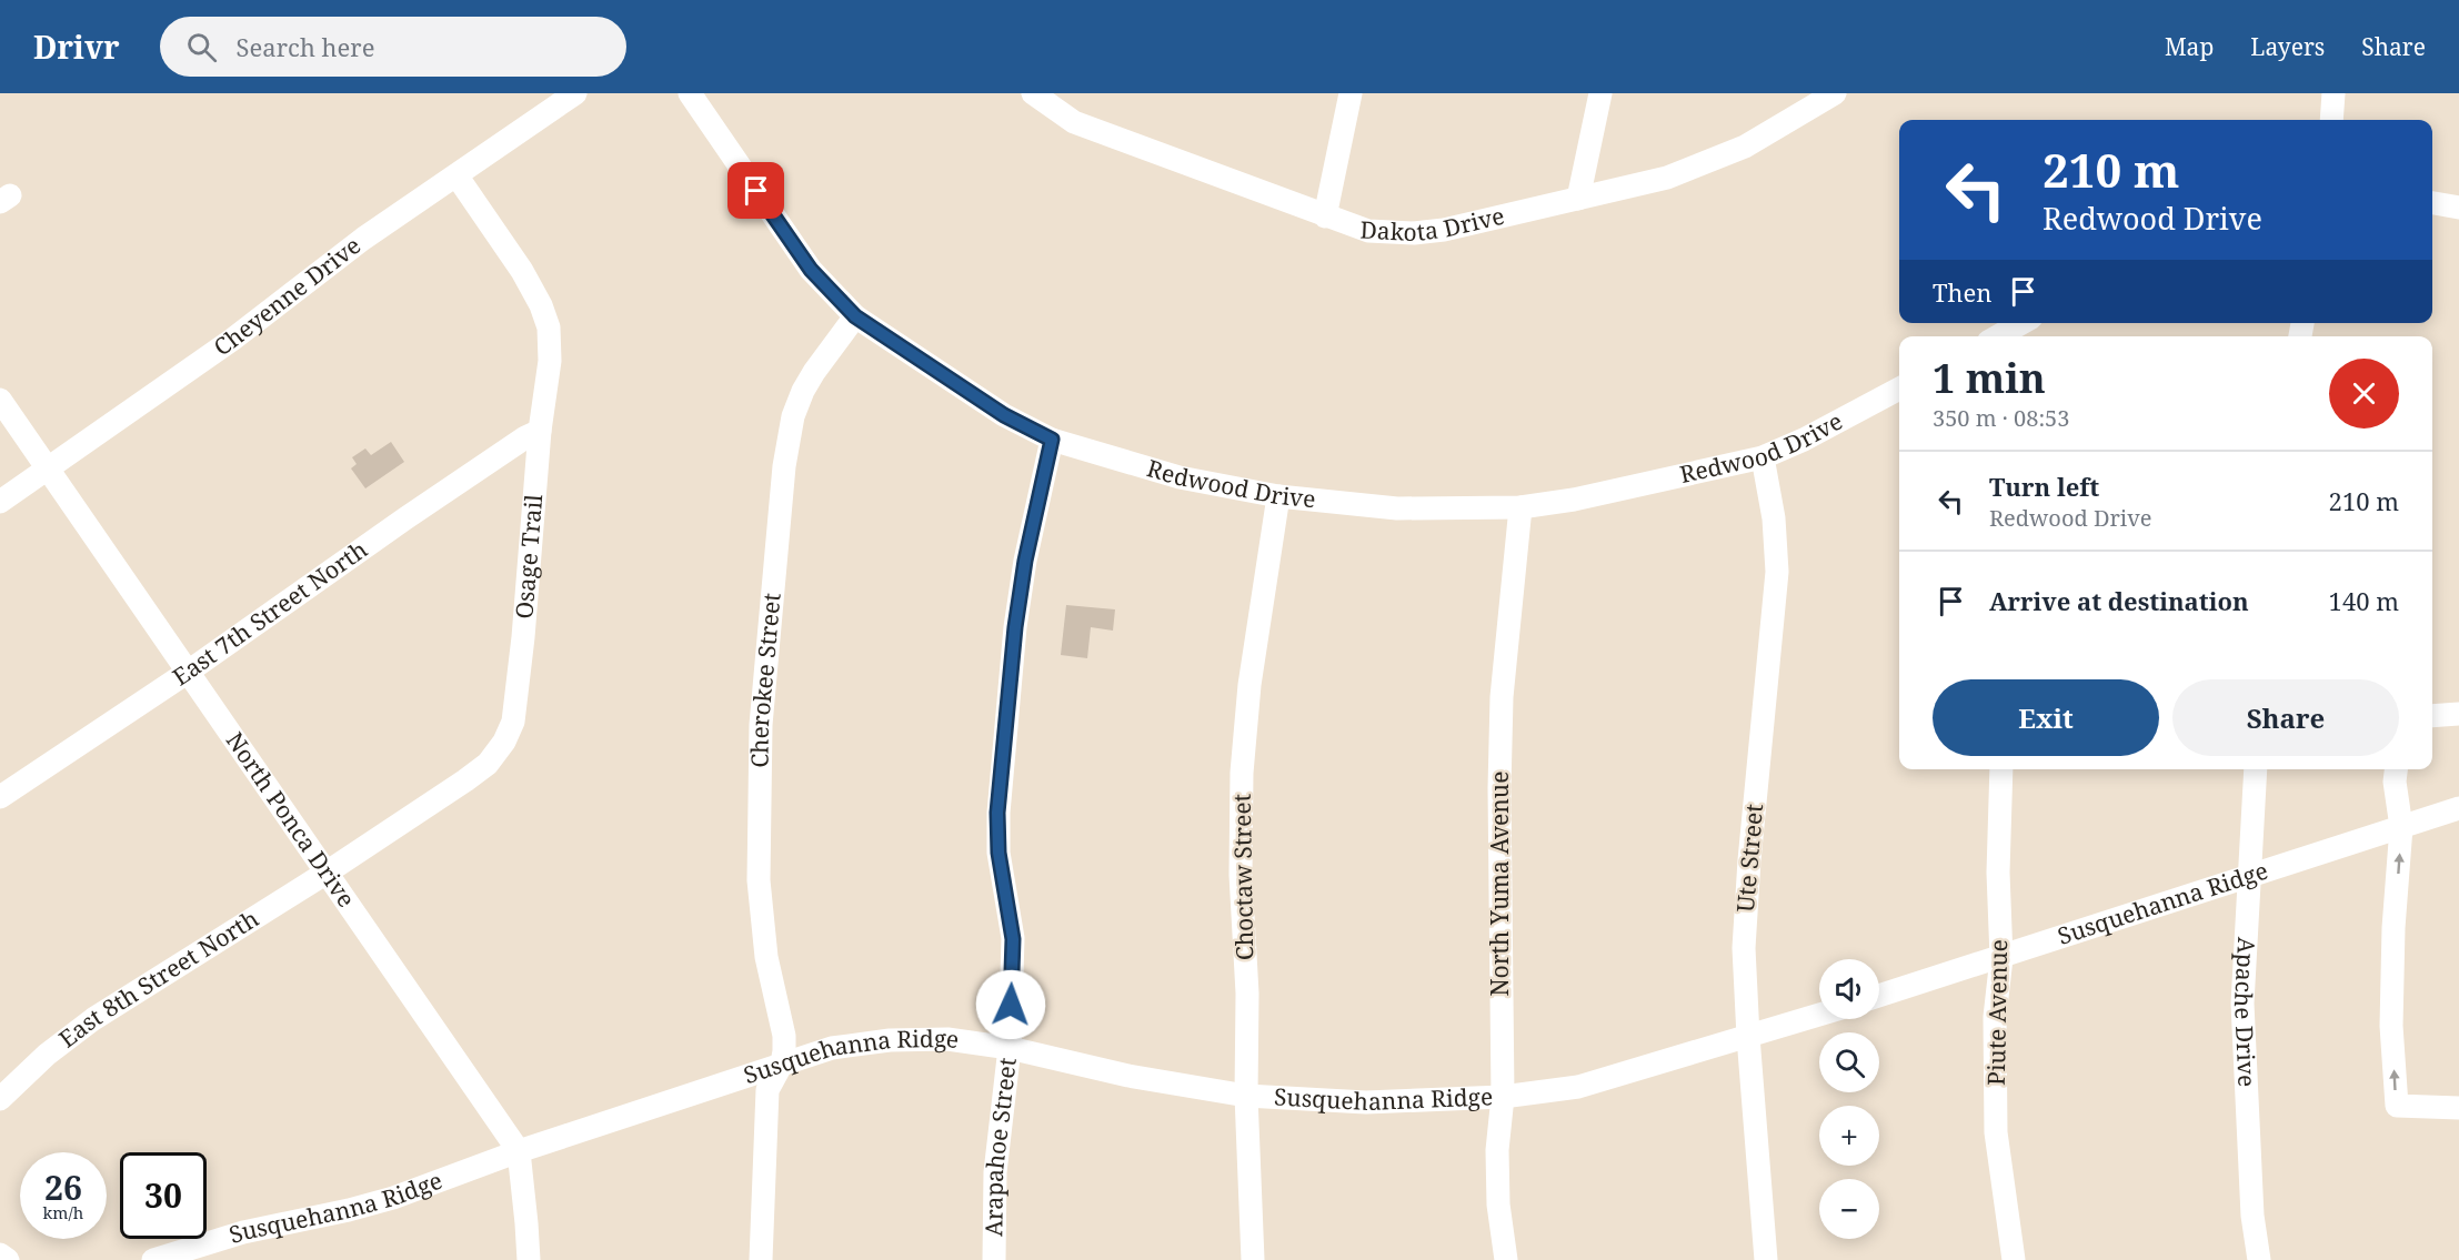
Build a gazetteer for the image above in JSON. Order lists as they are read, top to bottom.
{
  "streets": {
    "street": [
      "Dakota Drive",
      "Cheyenne Drive",
      "Redwood Drive",
      "Osage Trail",
      "East 7th Street North",
      "Cherokee Street",
      "North Ponca Drive",
      "Ute Street",
      "Choctaw Street",
      "North Yuma Avenue",
      "Susquehanna Ridge",
      "East 8th Street North",
      "Piute Avenue",
      "Apache Drive",
      "Arapahoe Street"
    ]
  },
  "crossings": [
    ["Cheyenne Drive", "Osage Trail"],
    ["Cheyenne Drive", "North Ponca Drive"],
    ["Redwood Drive", "Cherokee Street"],
    ["Redwood Drive", "Ute Street"],
    ["Redwood Drive", "Choctaw Street"],
    ["Redwood Drive", "North Yuma Avenue"],
    ["Redwood Drive", "Arapahoe Street"],
    ["Osage Trail", "East 7th Street North"],
    ["Osage Trail", "North Ponca Drive"],
    ["Osage Trail", "East 8th Street North"],
    ["East 7th Street North", "North Ponca Drive"],
    ["Cherokee Street", "Susquehanna Ridge"],
    ["North Ponca Drive", "Susquehanna Ridge"],
    ["North Ponca Drive", "East 8th Street North"],
    ["Ute Street", "Susquehanna Ridge"],
    ["Choctaw Street", "Susquehanna Ridge"],
    ["North Yuma Avenue", "Susquehanna Ridge"],
    ["Susquehanna Ridge", "Piute Avenue"],
    ["Susquehanna Ridge", "Apache Drive"],
    ["Susquehanna Ridge", "Arapahoe Street"]
  ],
  "page": {
    "header": "Drivr",
    "search": "Search here",
    "nav": ["Map", "Layers", "Share"],
    "turn": ["210 m", "Redwood Drive"],
    "then": "Then",
    "heading": ["1 min", "350 m · 08:53"],
    "list": [
      {
        "name": "Turn left",
        "note": "Redwood Drive",
        "value": "210 m"
      },
      {
        "name": "Arrive at destination",
        "value": "140 m"
      }
    ],
    "buttons": ["Exit", "Share"],
    "map_buttons": ["+", "−"],
    "speed": "26 km/h",
    "limit": "30"
  }
}
